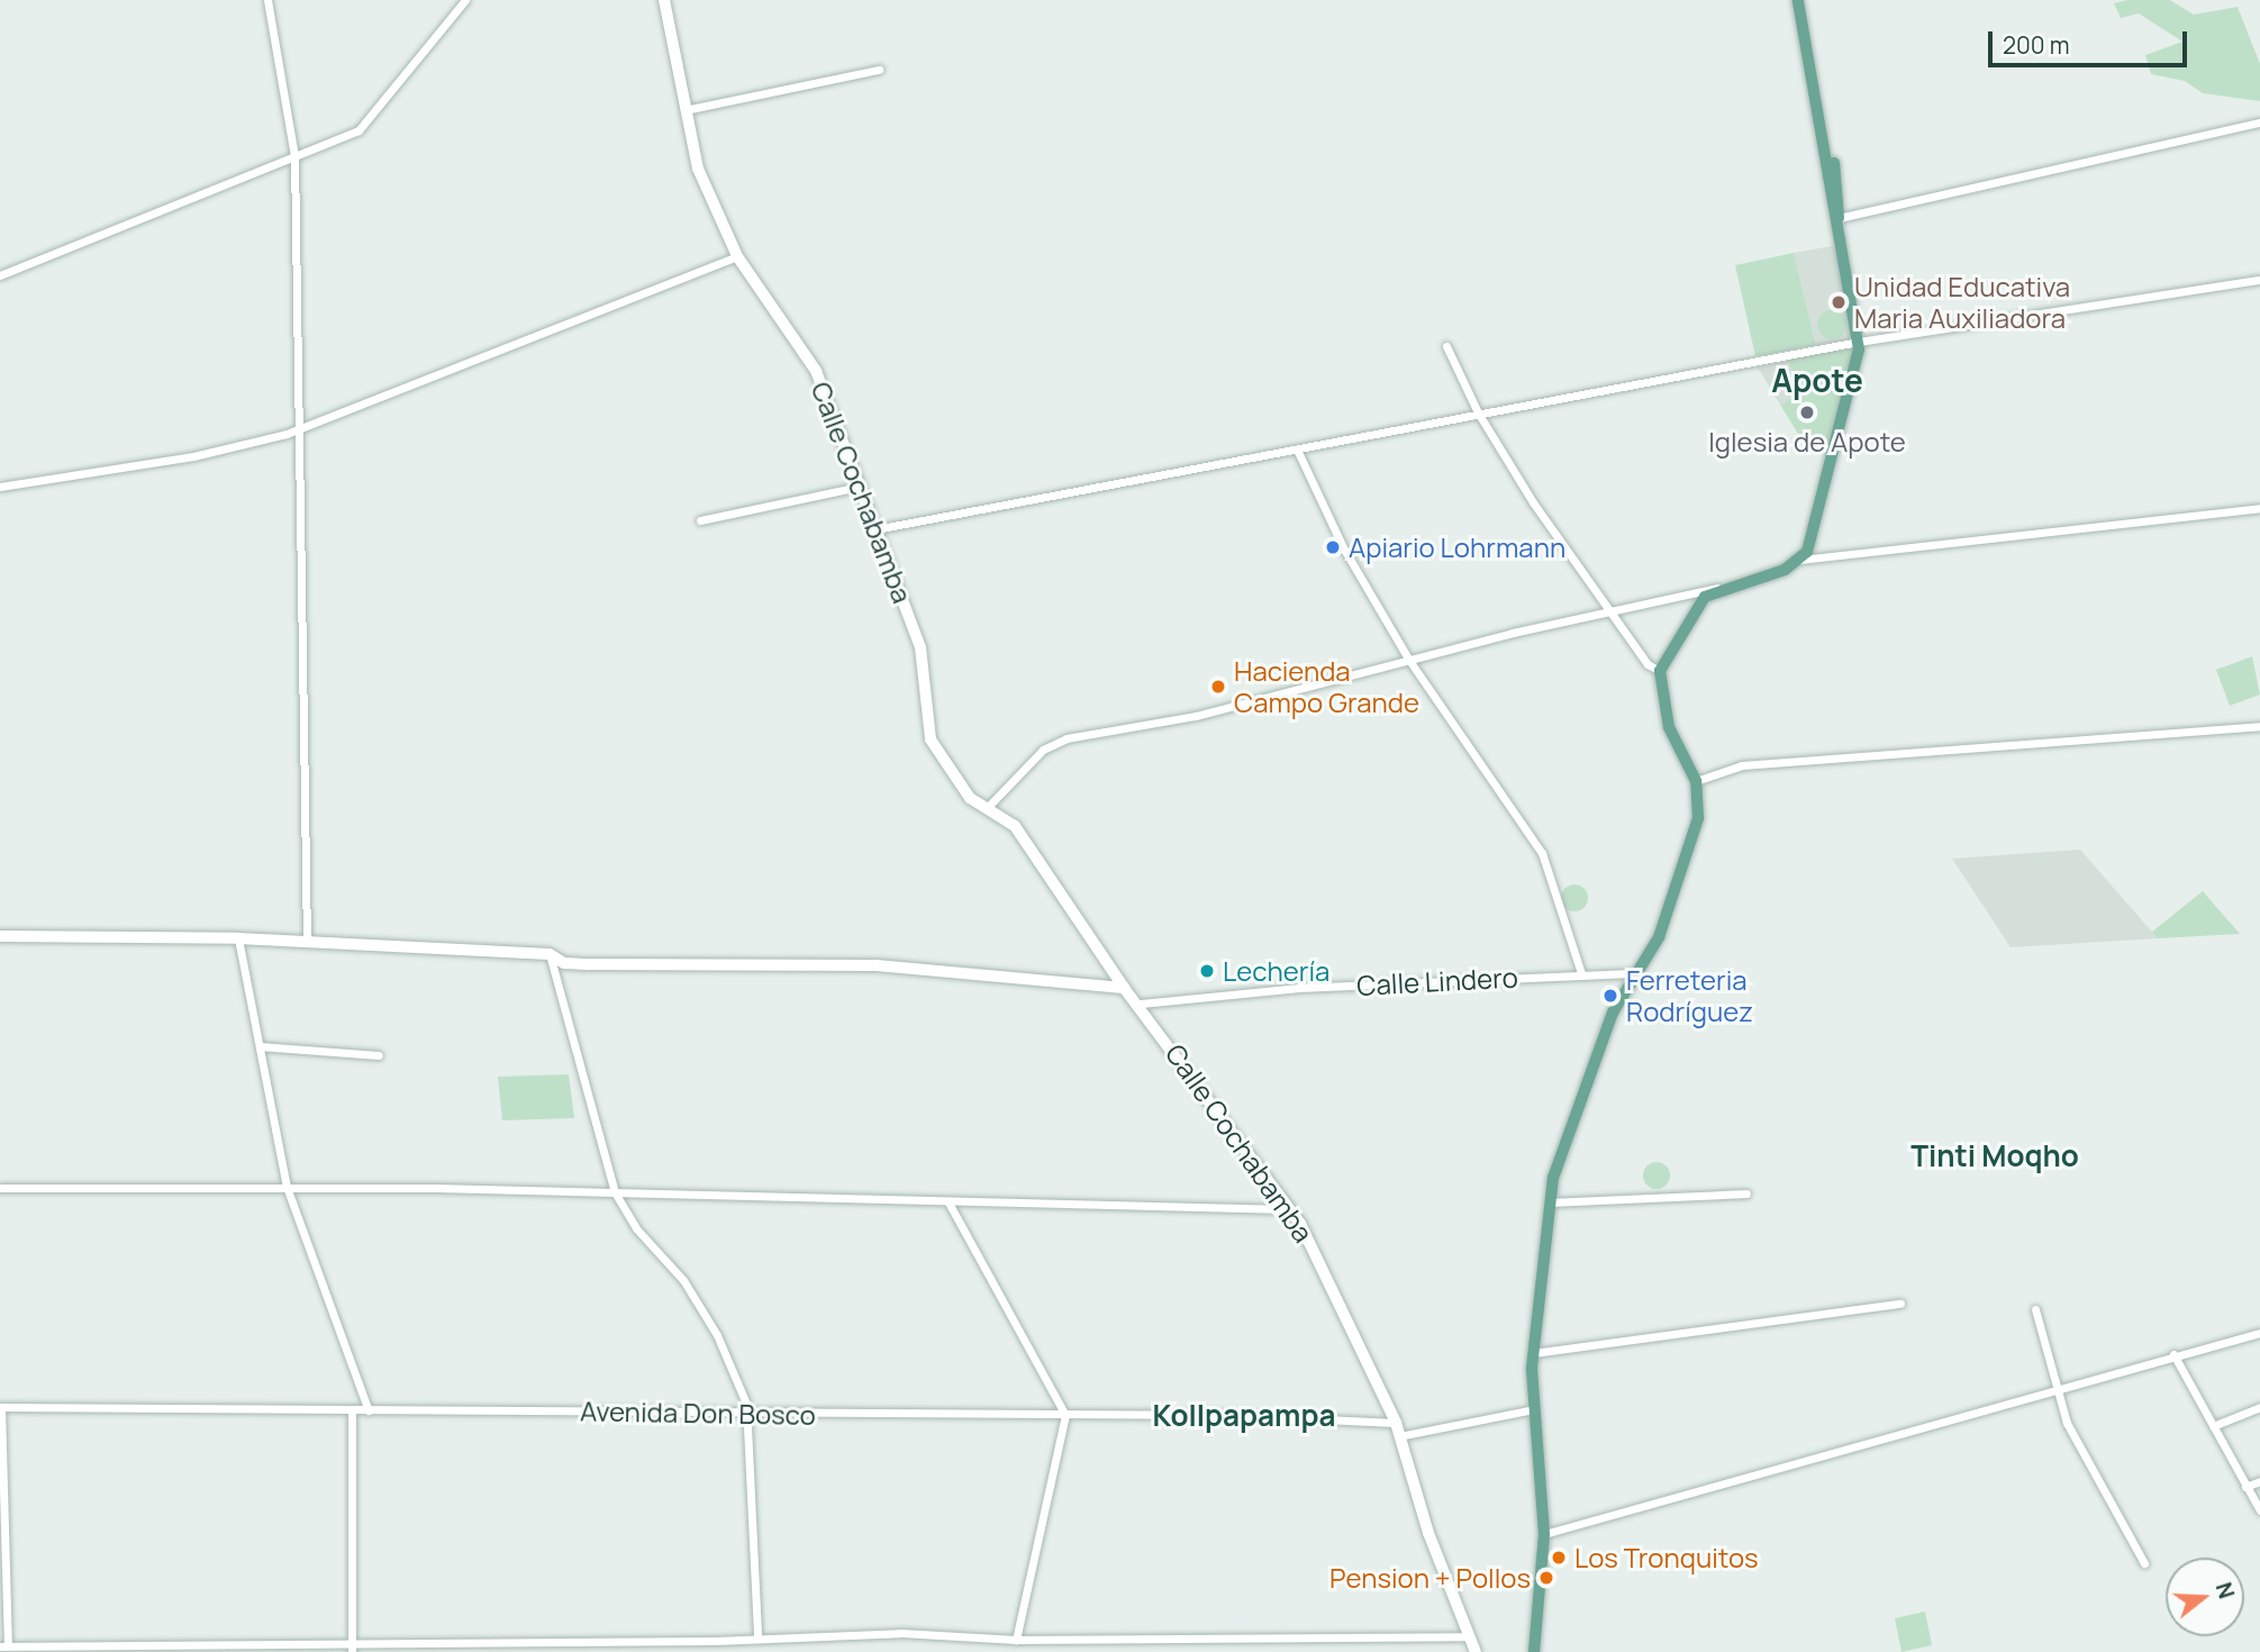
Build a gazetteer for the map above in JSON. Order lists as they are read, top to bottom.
{
  "streets": {
    "street": ["Calle Cochabamba", "Calle Lindero", "Avenida Don Bosco"]
  },
  "crossings": [
    ["Calle Cochabamba", "Calle Lindero"],
    ["Calle Cochabamba", "Avenida Don Bosco"]
  ],
  "districts": ["Apote", "Tinti Moqho", "Kollpapampa"],
  "places": [
    "Unidad Educativa Maria Auxiliadora",
    "Iglesia de Apote",
    "Apiario Lohrmann",
    "Hacienda Campo Grande",
    "Lechería",
    "Ferreteria Rodríguez",
    "Los Tronquitos",
    "Pension + Pollos"
  ],
  "scale_bar": "200 m",
  "north": "right"
}
